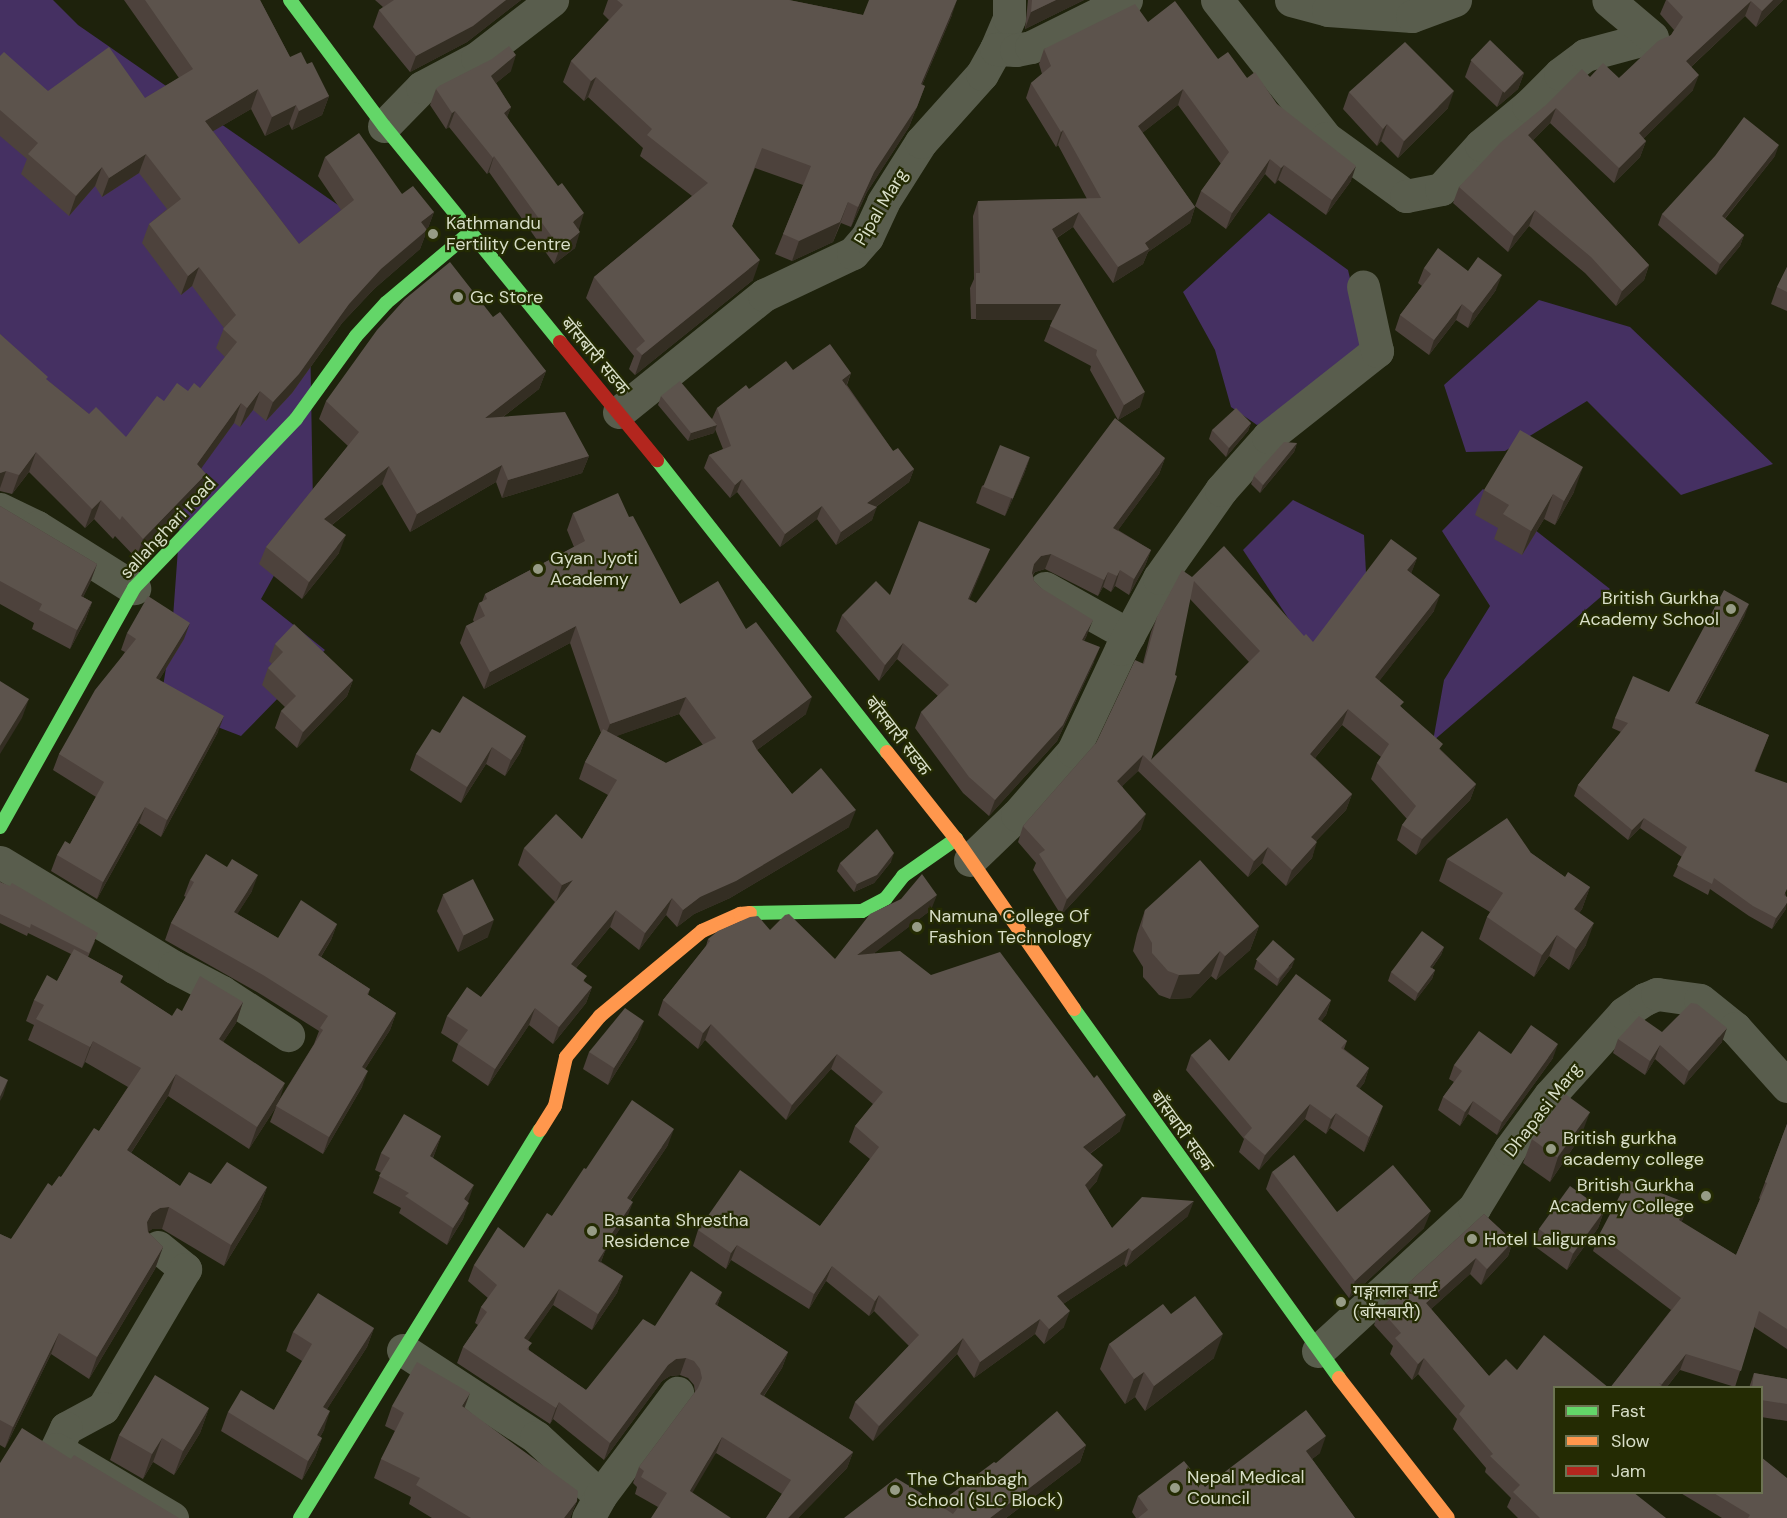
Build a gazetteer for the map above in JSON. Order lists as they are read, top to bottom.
{
  "streets": {
    "main road": ["बाँसबारी सडक", "sallahghari road"],
    "street": ["Pipal Marg", "Dhapasi Marg"]
  },
  "crossings": [
    ["Pipal Marg", "बाँसबारी सडक"],
    ["बाँसबारी सडक", "sallahghari road"],
    ["बाँसबारी सडक", "Dhapasi Marg"]
  ],
  "places": [
    "Kathmandu Fertility Centre",
    "Gc Store",
    "Gyan Jyoti Academy",
    "British Gurkha Academy School",
    "Namuna College Of Fashion Technology",
    "British gurkha academy college",
    "British Gurkha Academy College",
    "Basanta Shrestha Residence",
    "Hotel Laligurans",
    "गङ्गालाल मार्ट (बाँसबारी)",
    "Nepal Medical Council",
    "The Chanbagh School (SLC Block)"
  ],
  "legend": ["Fast", "Slow", "Jam"]
}
